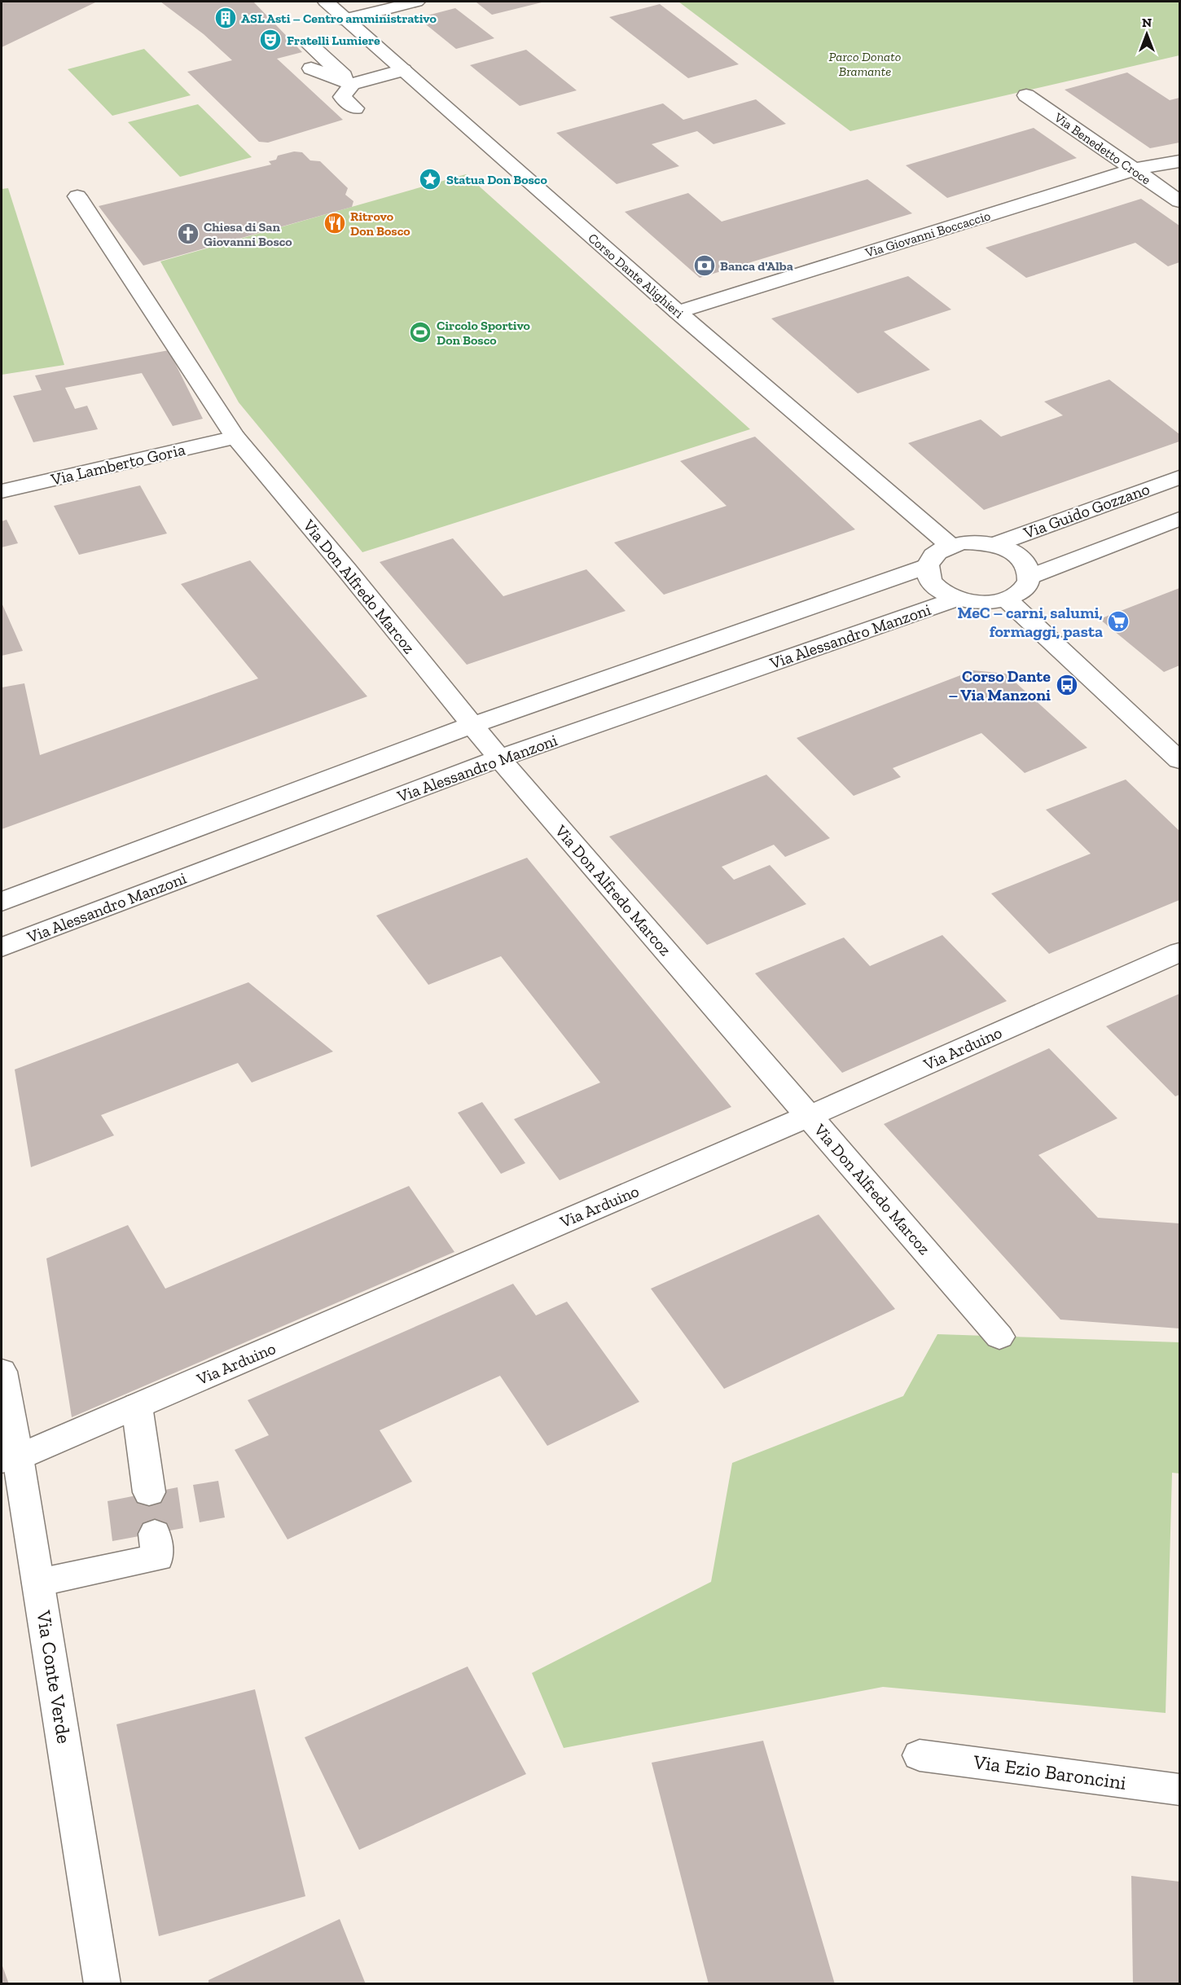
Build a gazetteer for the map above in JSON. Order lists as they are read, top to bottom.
{
  "streets": {
    "street": [
      "Via Benedetto Croce",
      "Via Giovanni Boccaccio",
      "Corso Dante Alighieri",
      "Via Lamberto Goria",
      "Via Guido Gozzano",
      "Via Don Alfredo Marcoz",
      "Via Alessandro Manzoni",
      "Via Arduino",
      "Via Conte Verde",
      "Via Ezio Baroncini"
    ]
  },
  "crossings": [
    ["Via Benedetto Croce", "Via Giovanni Boccaccio"],
    ["Via Giovanni Boccaccio", "Corso Dante Alighieri"],
    ["Corso Dante Alighieri", "Via Guido Gozzano"],
    ["Corso Dante Alighieri", "Via Alessandro Manzoni"],
    ["Via Lamberto Goria", "Via Don Alfredo Marcoz"],
    ["Via Guido Gozzano", "Via Alessandro Manzoni"],
    ["Via Don Alfredo Marcoz", "Via Alessandro Manzoni"],
    ["Via Don Alfredo Marcoz", "Via Arduino"],
    ["Via Arduino", "Via Conte Verde"]
  ],
  "parks": ["Parco Donato Bramante"],
  "places": {
    "building": ["ASL Asti – Centro amministrativo"],
    "theatre": ["Fratelli Lumiere"],
    "place": ["Statua Don Bosco"],
    "restaurant": ["Ritrovo Don Bosco"],
    "church": ["Chiesa di San Giovanni Bosco"],
    "bank": ["Banca d'Alba"],
    "sports": ["Circolo Sportivo Don Bosco"],
    "supermarket": ["MeC – carni, salumi, formaggi, pasta"],
    "bus stop": ["Corso Dante – Via Manzoni"]
  },
  "north": "top"
}
